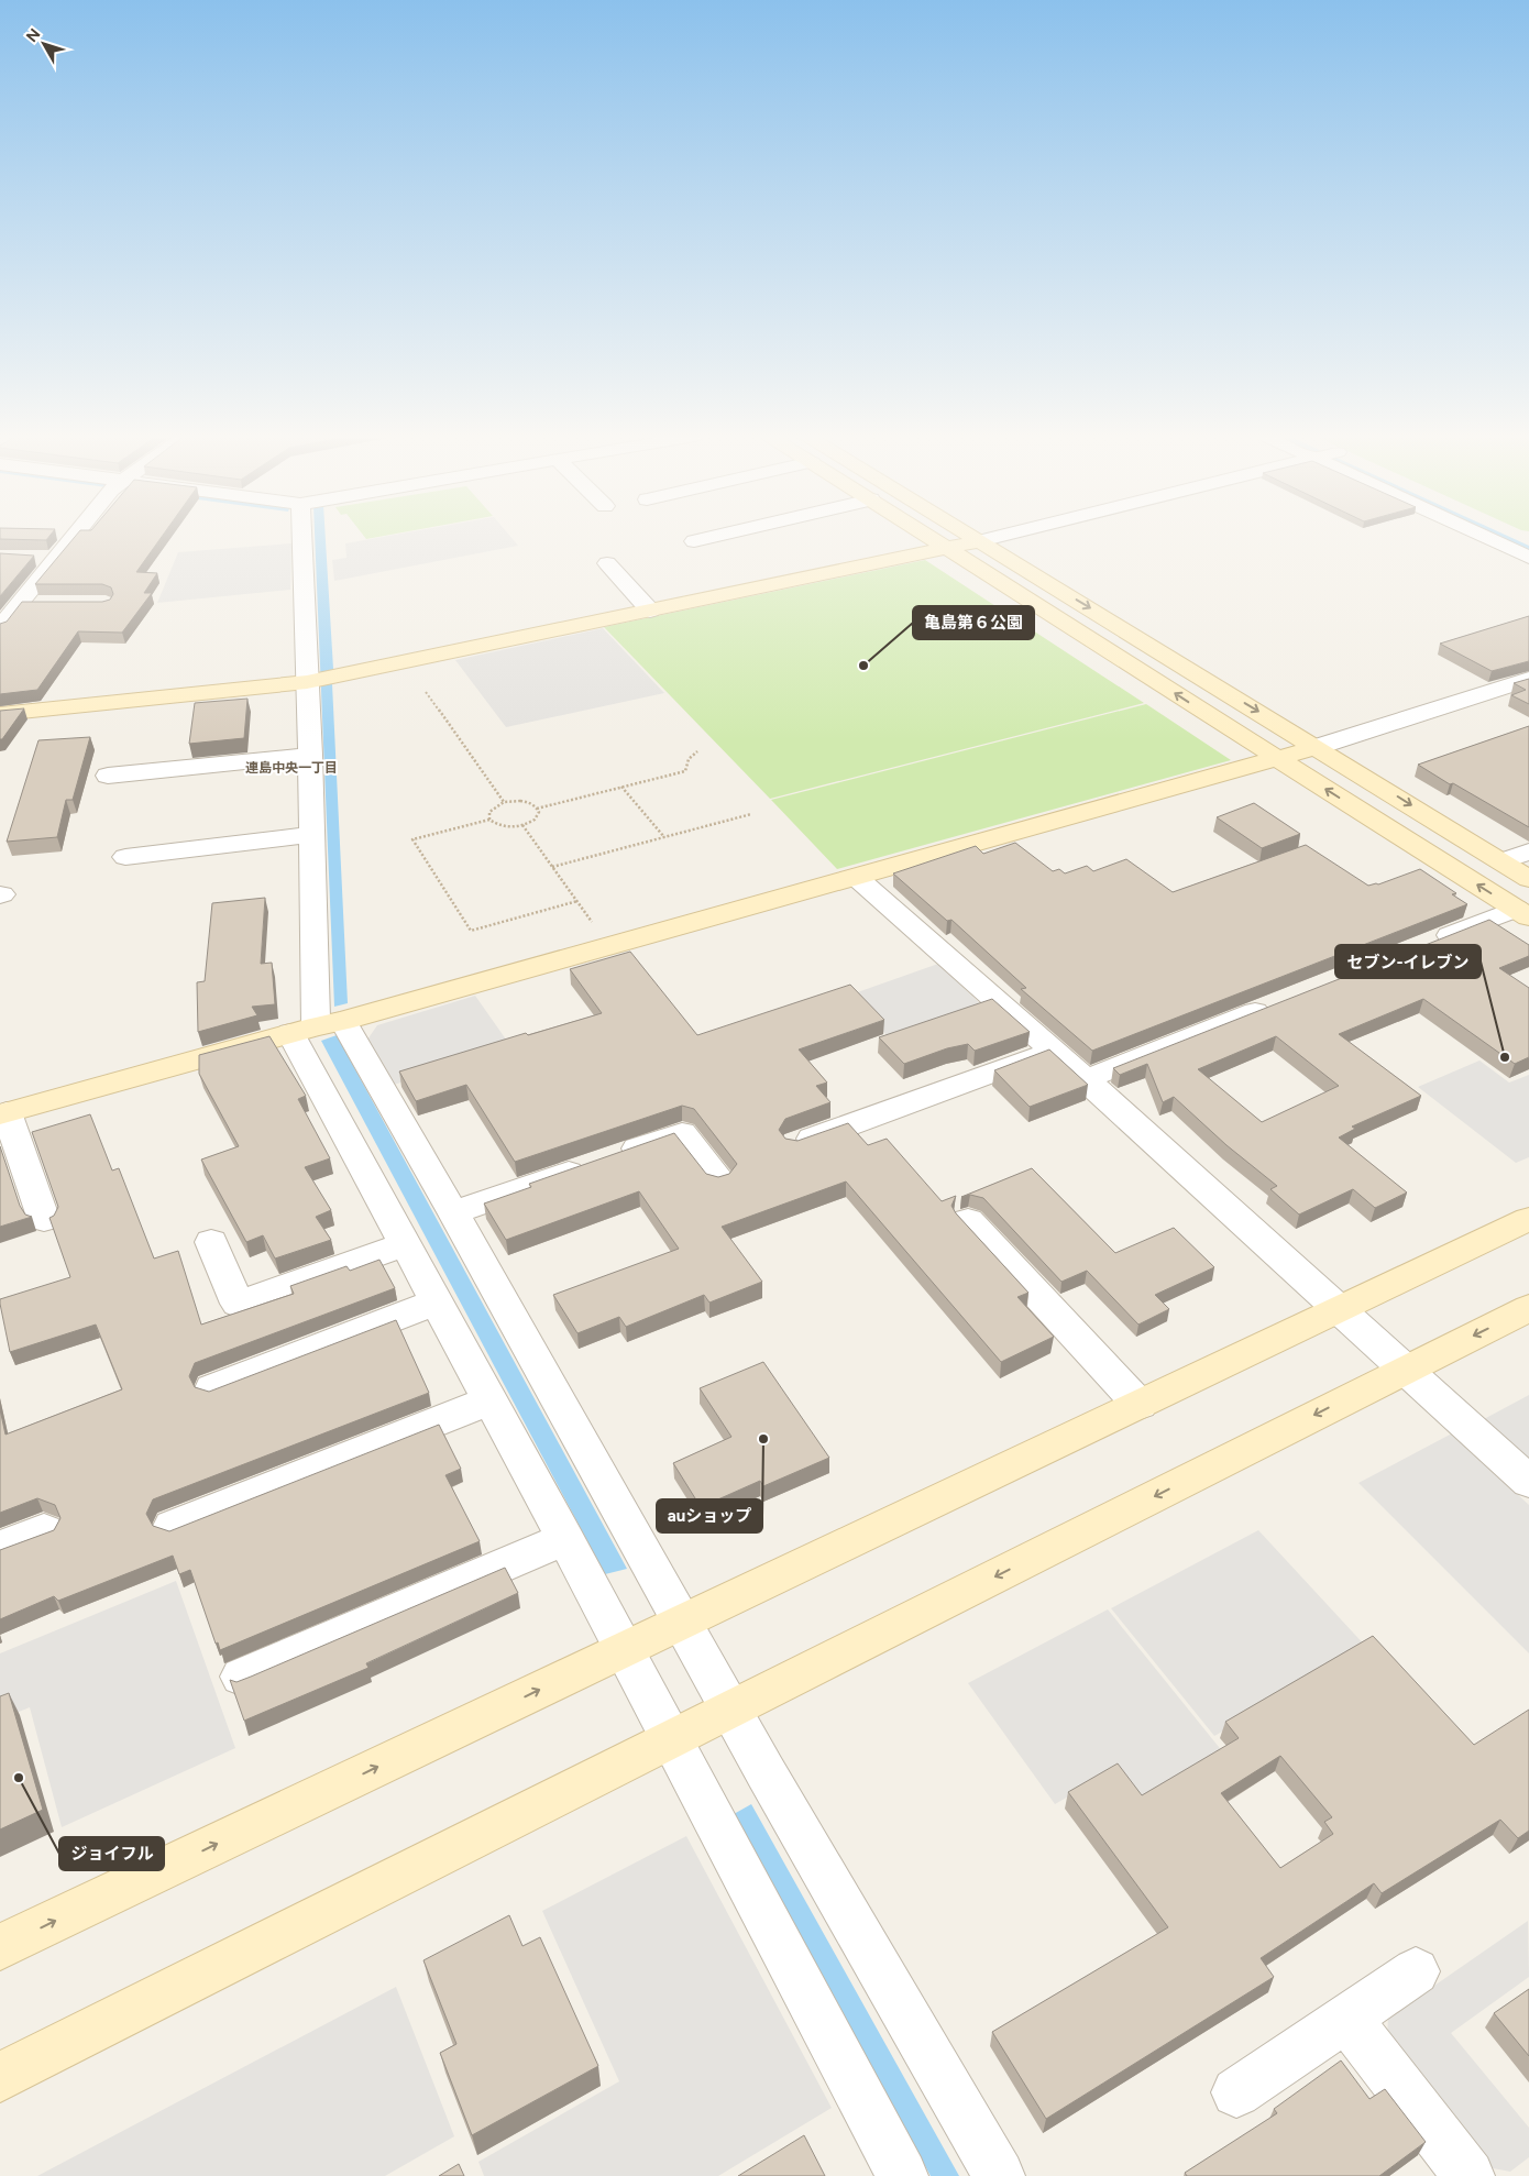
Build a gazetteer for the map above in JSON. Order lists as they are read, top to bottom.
{
  "districts": ["連島中央一丁目"],
  "places": [
    "亀島第６公園",
    "セブン-イレブン",
    "auショップ",
    "ジョイフル"
  ],
  "north": "top left"
}
